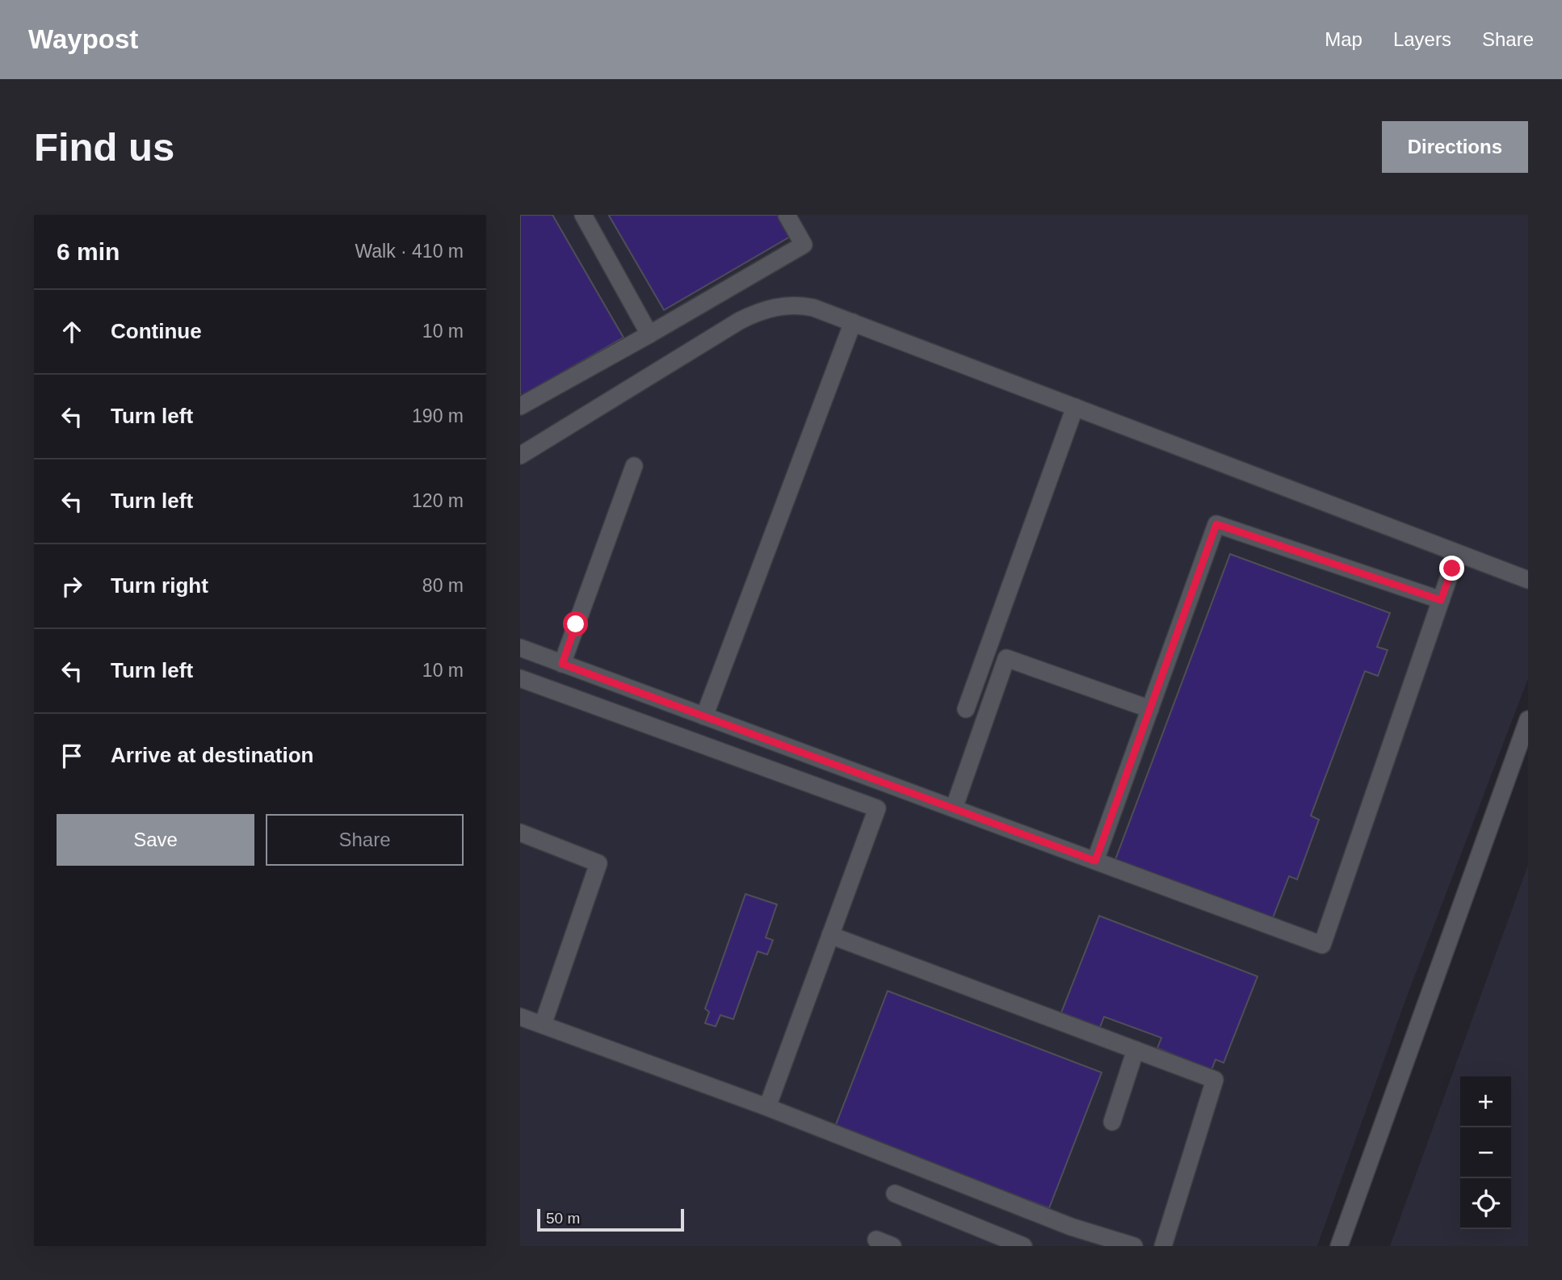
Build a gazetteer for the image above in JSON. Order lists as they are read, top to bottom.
{
  "scale_bar": "50 m",
  "page": {
    "header": "Waypost",
    "nav": ["Map", "Layers", "Share"],
    "buttons": [
      "Directions",
      ["Save", "Share"]
    ],
    "title": "Find us",
    "heading": ["6 min", "Walk · 410 m"],
    "list": [
      ["Continue", "10 m"],
      ["Turn left", "190 m"],
      ["Turn left", "120 m"],
      ["Turn right", "80 m"],
      ["Turn left", "10 m"],
      "Arrive at destination"
    ],
    "map_buttons": ["+", "−"],
    "scale": "50 m"
  }
}
